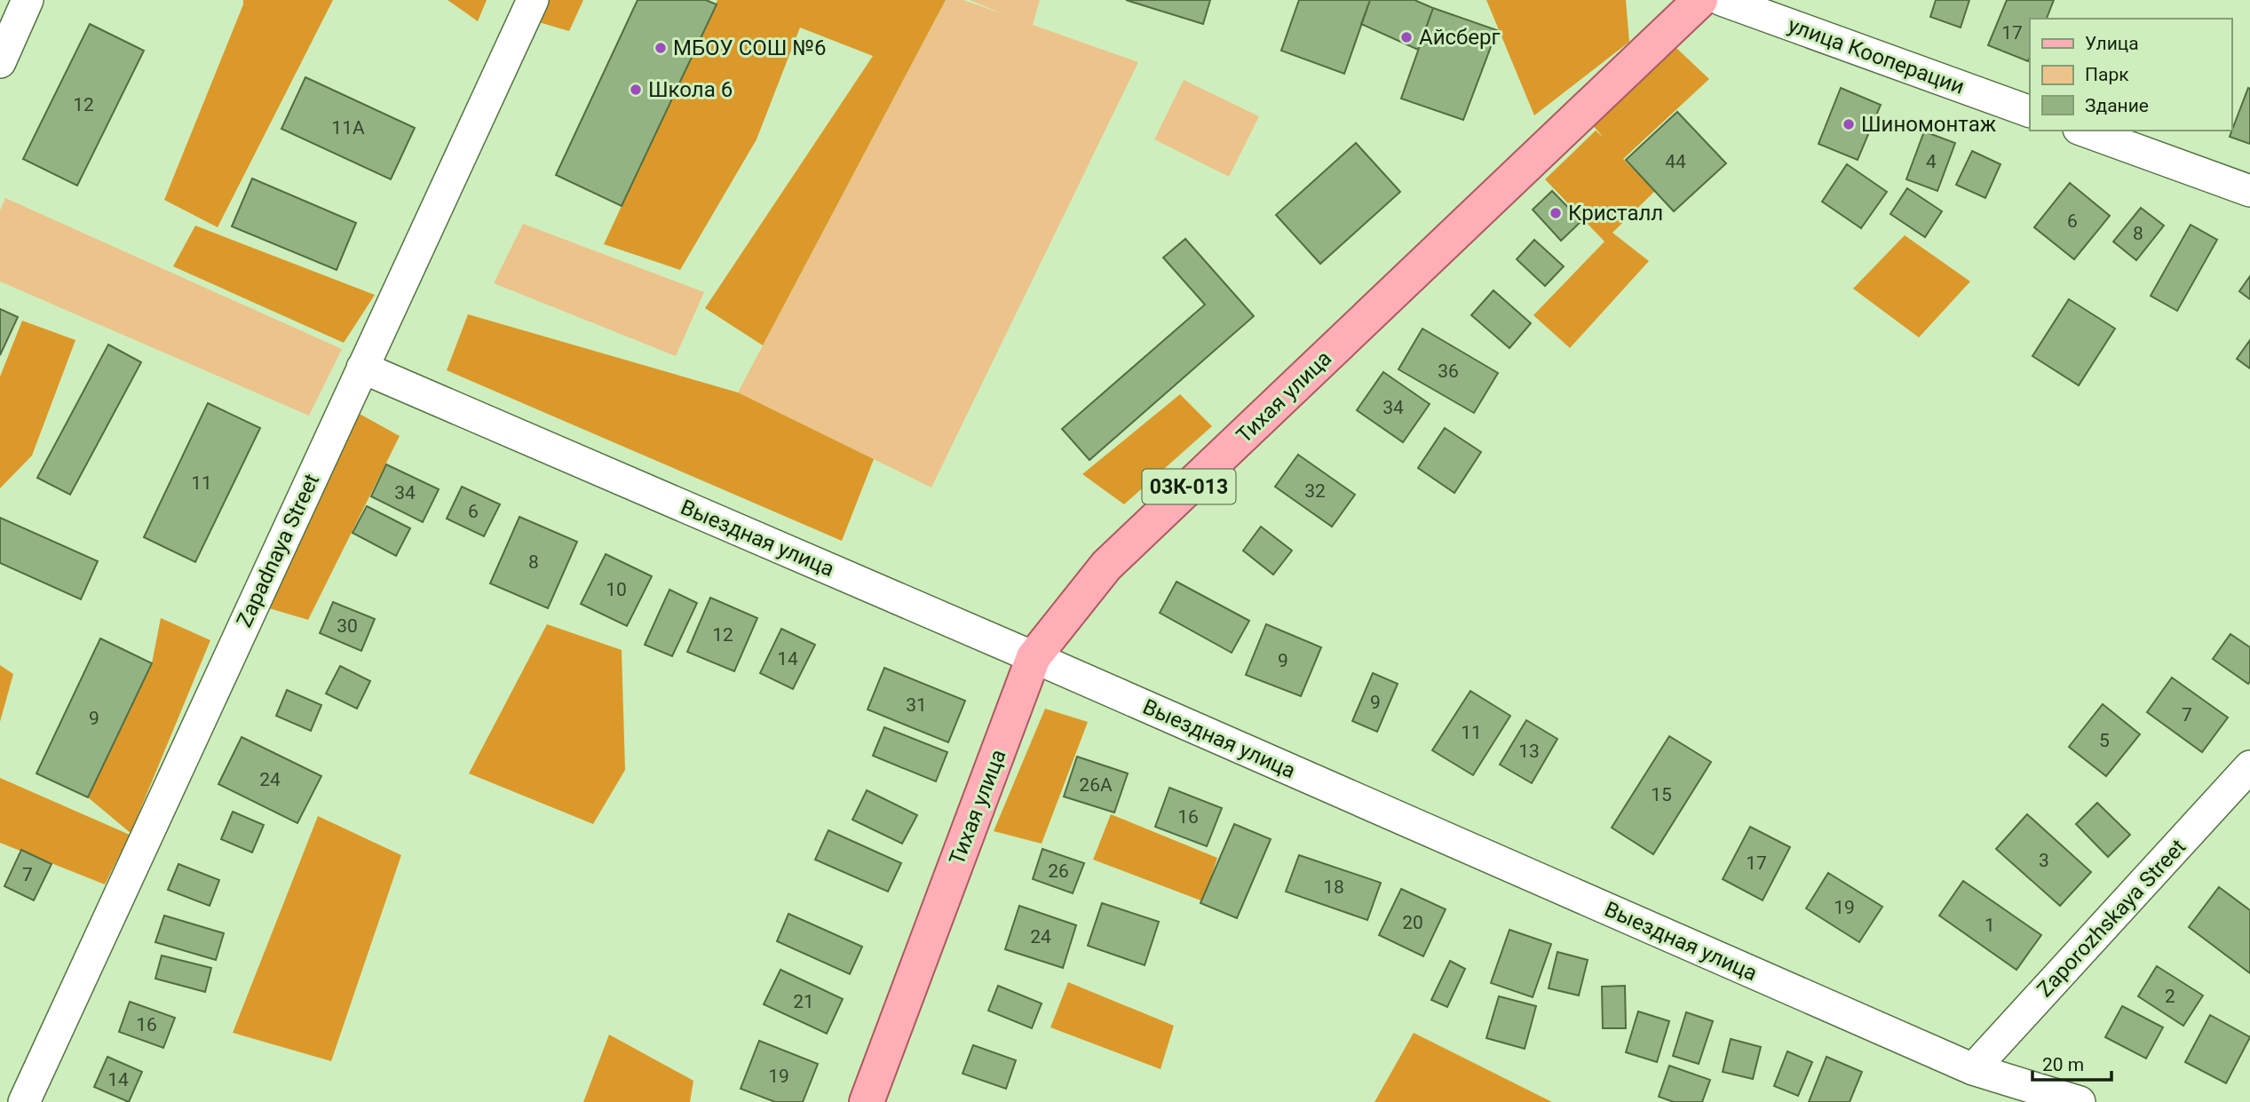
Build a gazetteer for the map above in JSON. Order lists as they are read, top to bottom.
{
  "streets": {
    "main road": ["Тихая улица", "03К-013"],
    "street": [
      "улица Кооперации",
      "Выездная улица",
      "Zapadnaya Street",
      "Zaporozhskaya Street"
    ]
  },
  "crossings": [
    ["Тихая улица", "Выездная улица"],
    ["Выездная улица", "Zapadnaya Street"],
    ["Выездная улица", "Zaporozhskaya Street"]
  ],
  "places": [
    "Айсберг",
    "МБОУ СОШ №6",
    "Школа 6",
    "Шиномонтаж",
    "Кристалл"
  ],
  "house_numbers": [
    "17",
    "12",
    "11А",
    "44",
    "4",
    "6",
    "8",
    "36",
    "34",
    "11",
    "32",
    "34",
    "6",
    "8",
    "10",
    "30",
    "12",
    "14",
    "9",
    "9",
    "31",
    "7",
    "9",
    "11",
    "5",
    "13",
    "24",
    "26А",
    "15",
    "16",
    "3",
    "17",
    "26",
    "7",
    "18",
    "19",
    "20",
    "1",
    "24",
    "2",
    "21",
    "16",
    "19",
    "14"
  ],
  "legend": ["Улица", "Парк", "Здание"],
  "scale_bar": "20 m"
}
